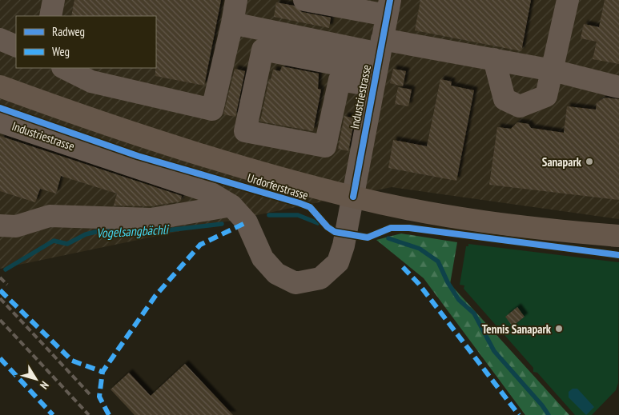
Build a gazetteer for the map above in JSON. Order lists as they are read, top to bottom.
{
  "streets": {
    "main road": ["Urdorferstrasse"],
    "street": ["Industriestrasse"]
  },
  "crossings": [
    ["Industriestrasse", "Urdorferstrasse"]
  ],
  "water": ["Vogelsangbächli"],
  "places": ["Sanapark", "Tennis Sanapark"],
  "legend": ["Radweg", "Weg"],
  "north": "bottom right"
}
